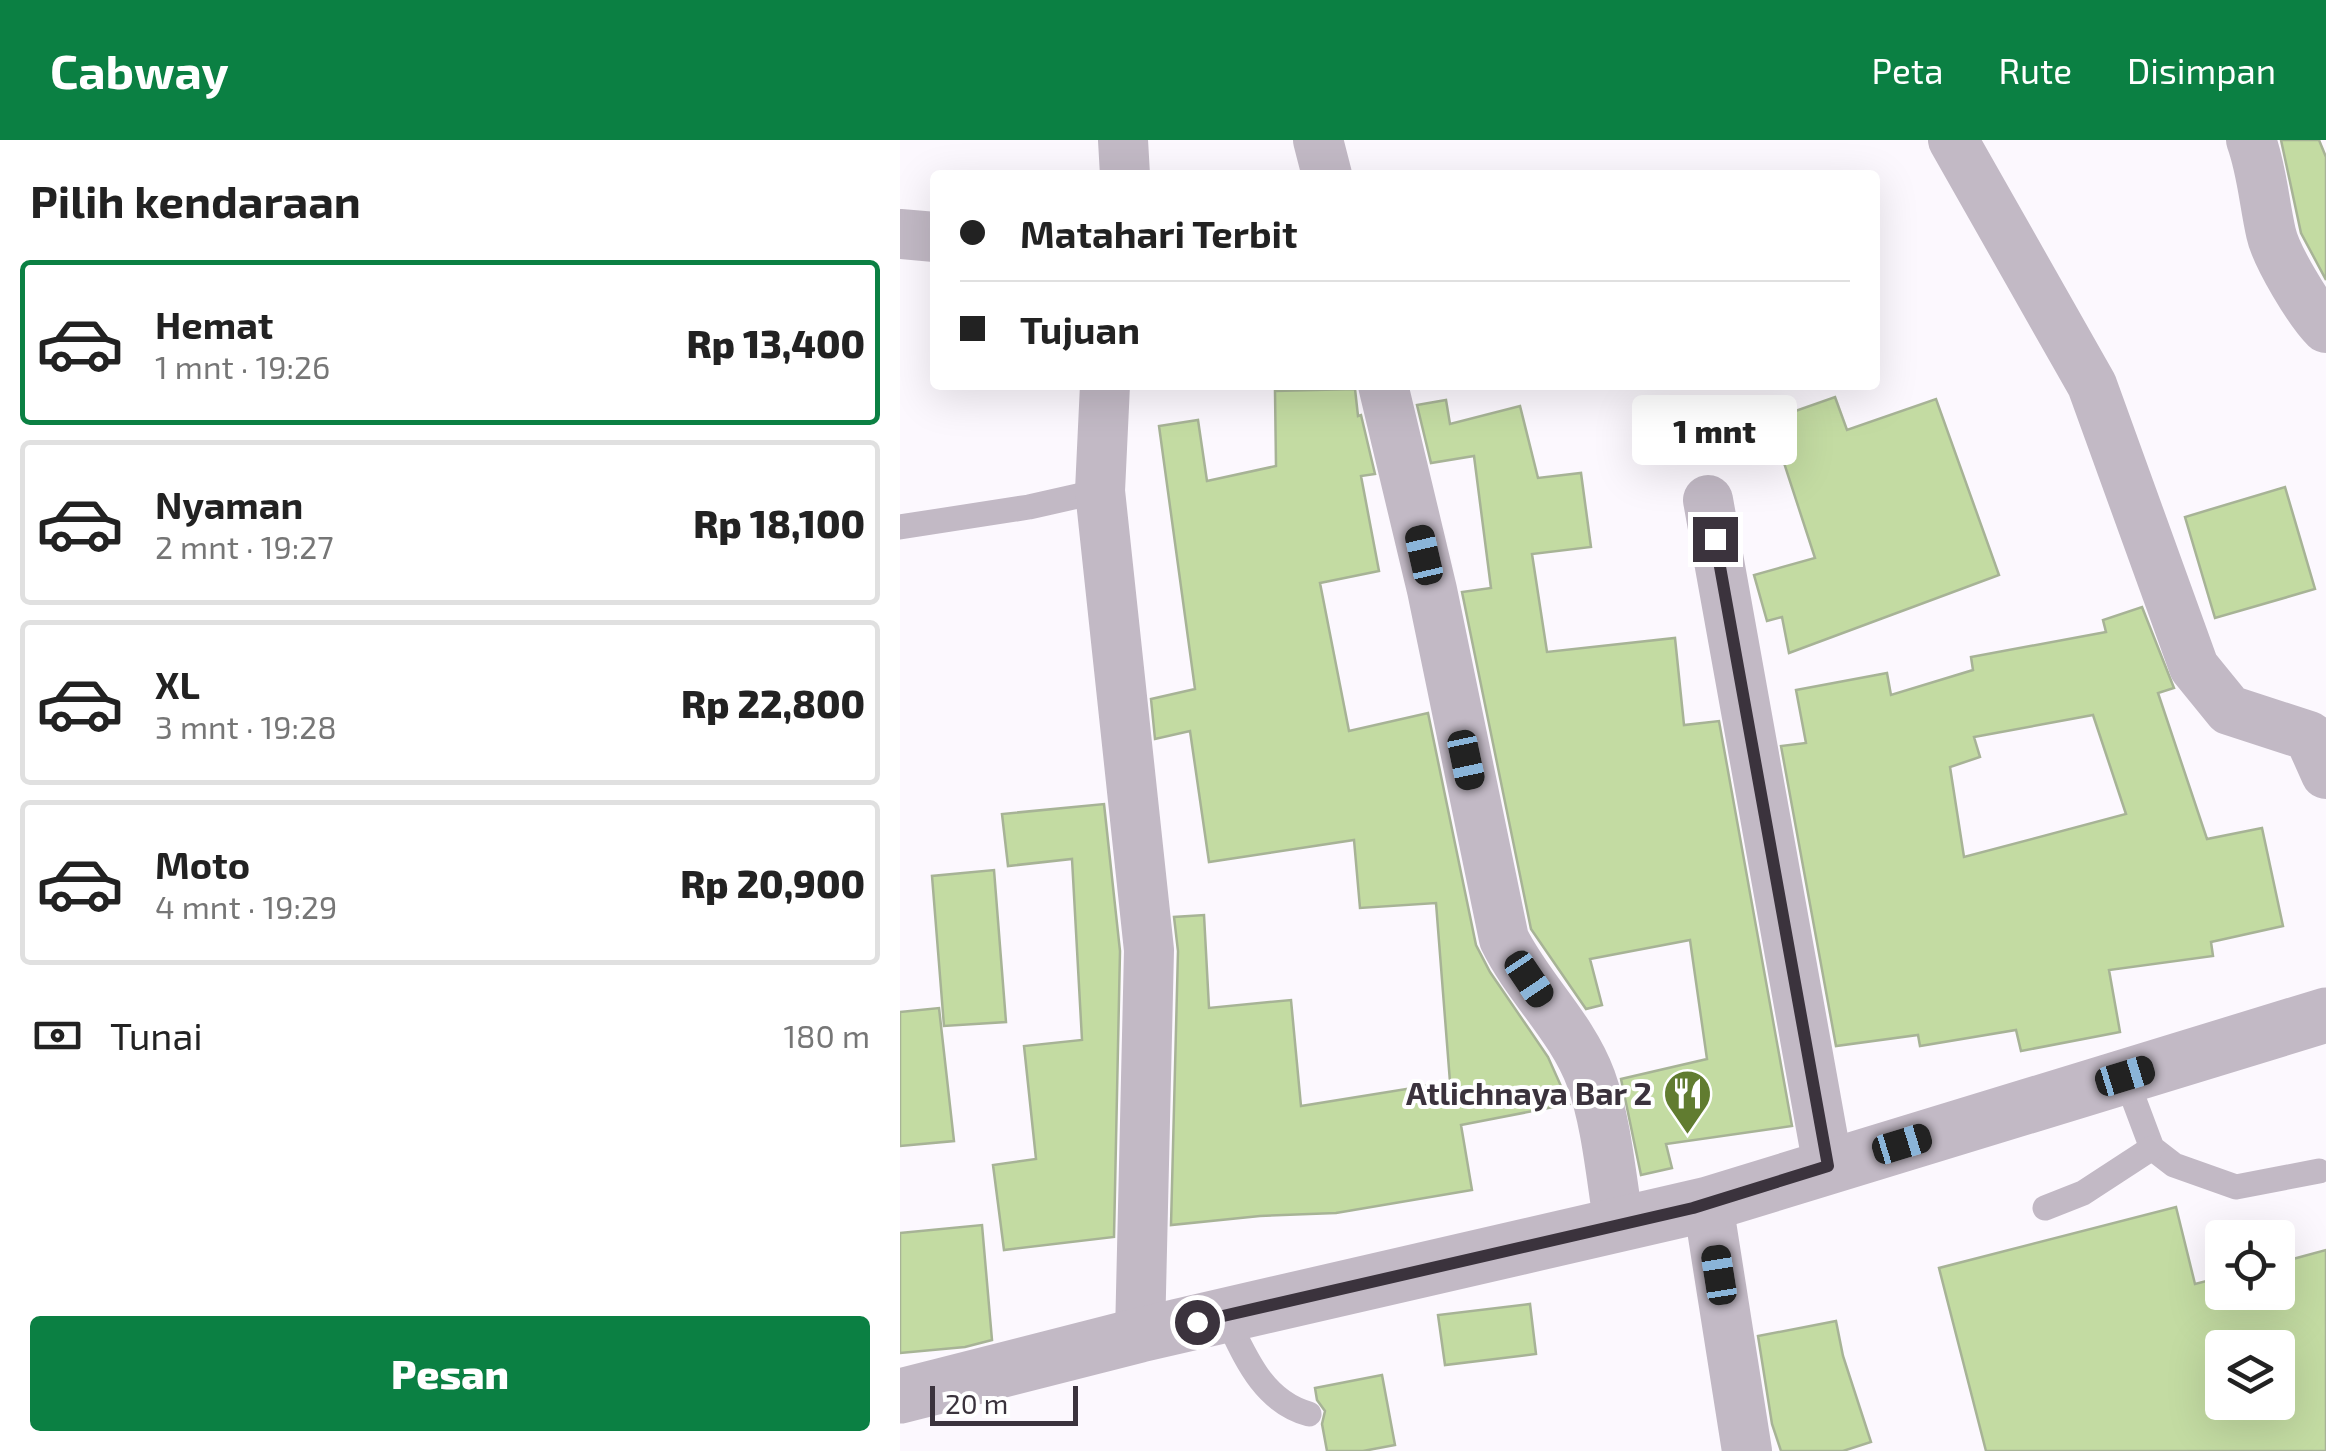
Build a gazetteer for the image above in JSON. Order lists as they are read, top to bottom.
{
  "places": {
    "restaurant": ["Atlichnaya Bar 2"]
  },
  "scale_bar": "20 m",
  "page": {
    "header": "Cabway",
    "nav": ["Peta", "Rute", "Disimpan"],
    "heading": "Pilih kendaraan",
    "banner": ["Matahari Terbit", "Tujuan"],
    "list": [
      {
        "name": "Hemat",
        "note": "1 mnt · 19:26",
        "value": "Rp 13,400"
      },
      {
        "name": "Nyaman",
        "note": "2 mnt · 19:27",
        "value": "Rp 18,100"
      },
      {
        "name": "XL",
        "note": "3 mnt · 19:28",
        "value": "Rp 22,800"
      },
      {
        "name": "Moto",
        "note": "4 mnt · 19:29",
        "value": "Rp 20,900"
      }
    ],
    "bubble": "1 mnt",
    "pay": ["Tunai", "180 m"],
    "buttons": "Pesan",
    "scale": "20 m"
  }
}
